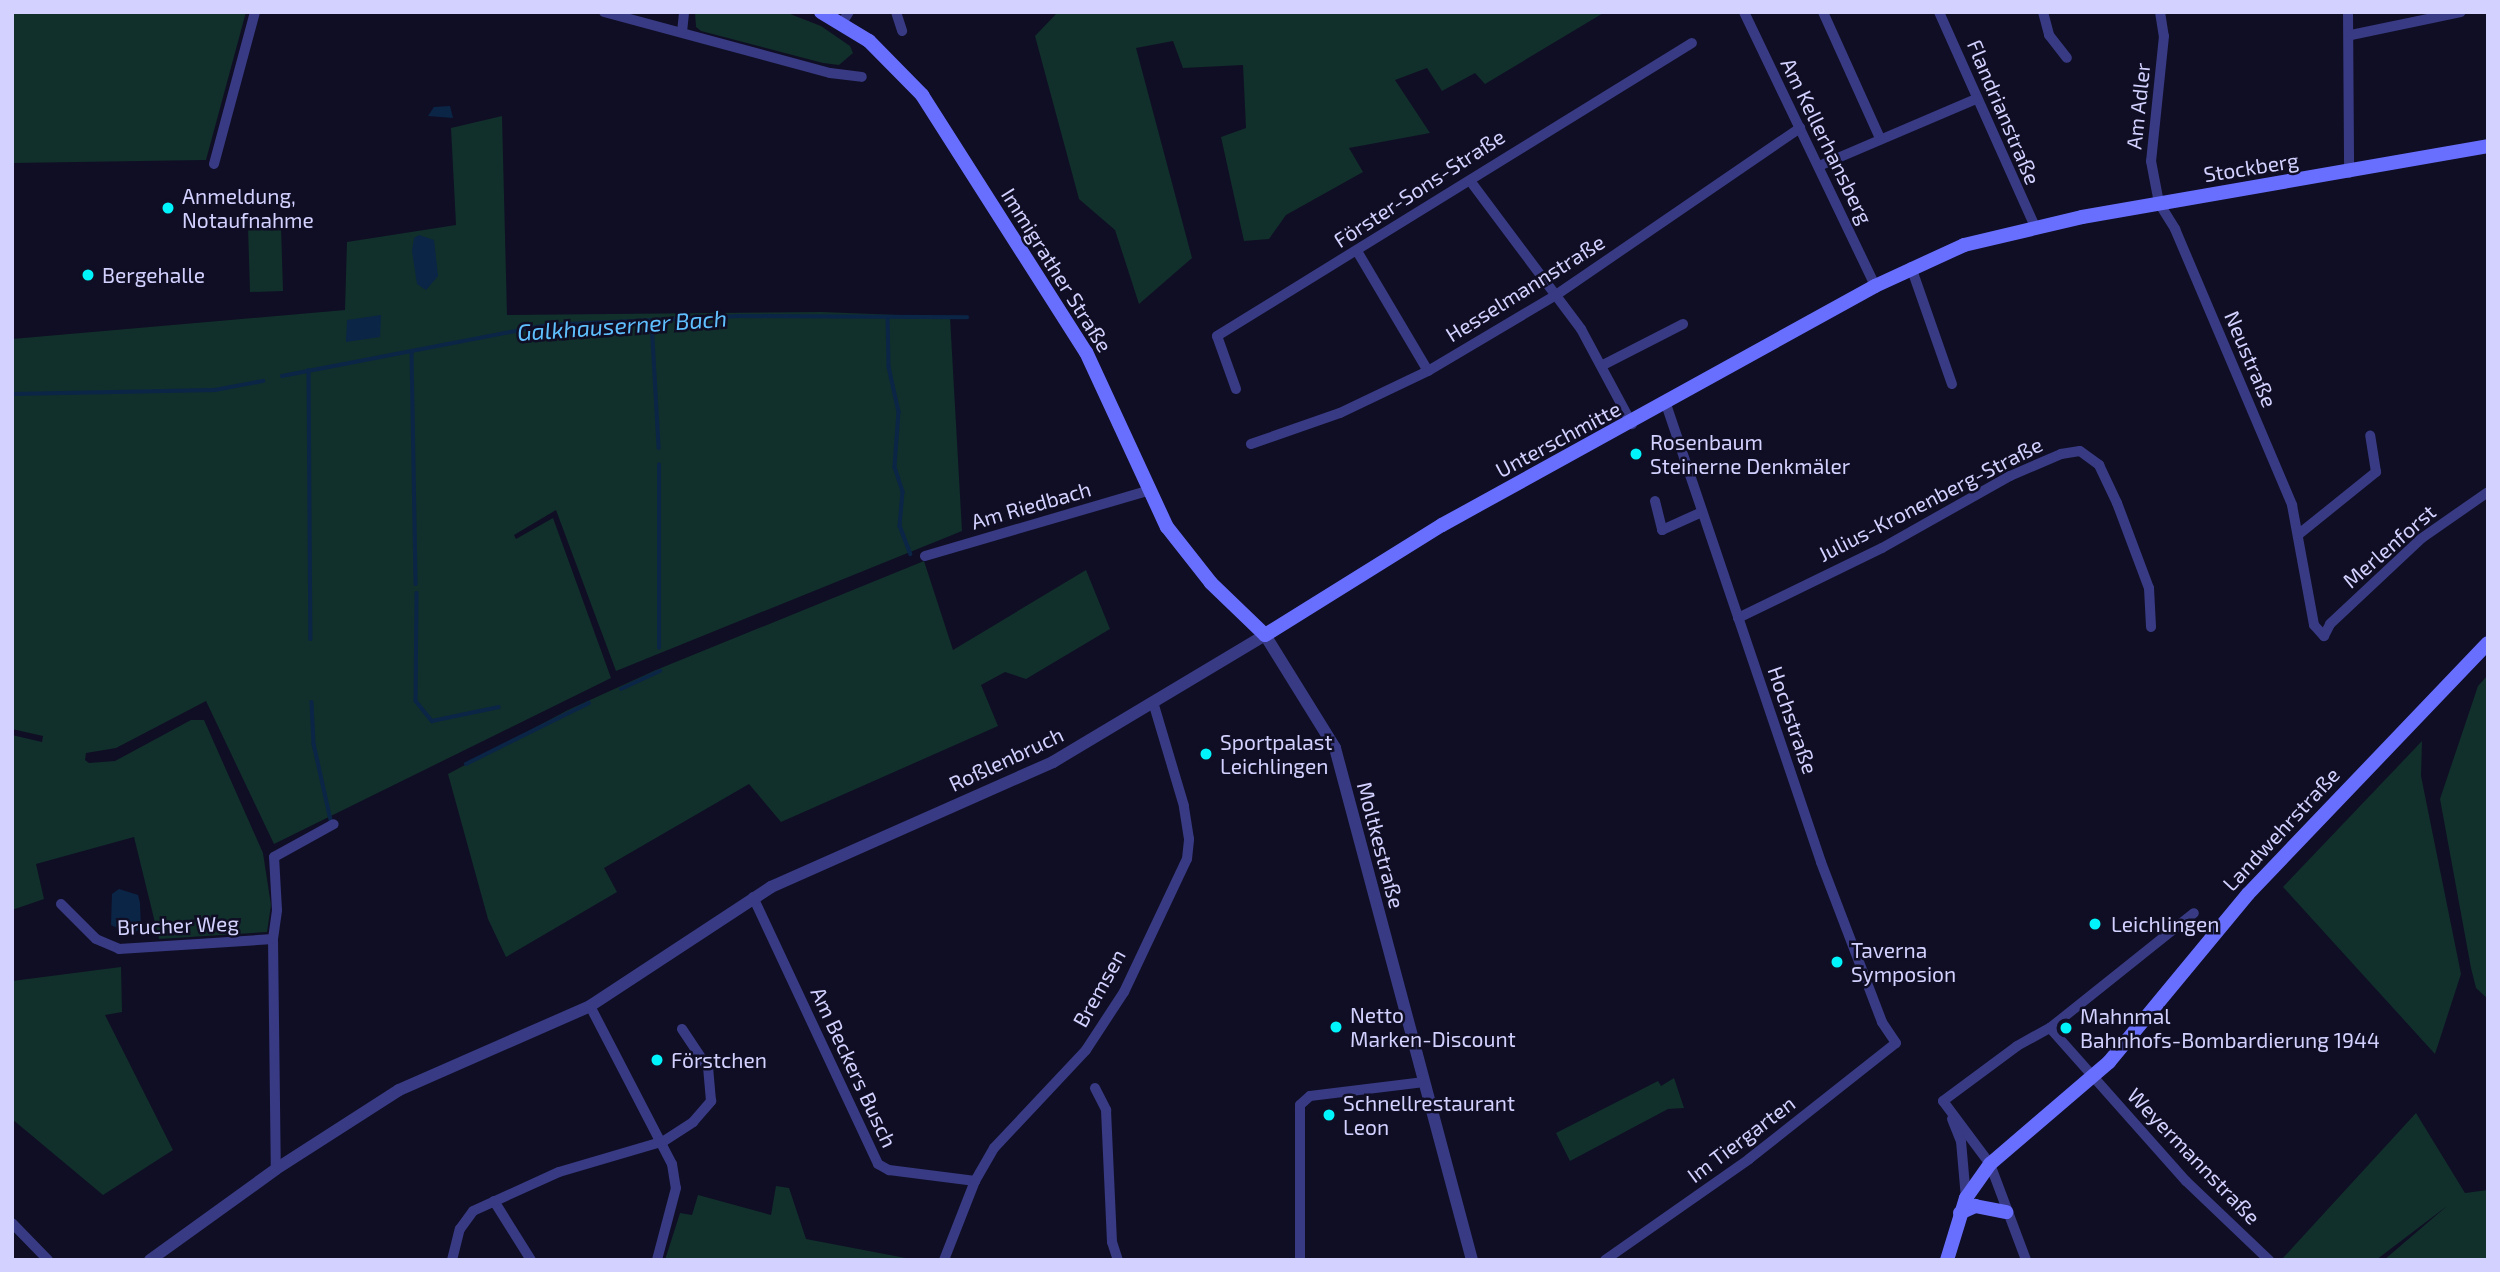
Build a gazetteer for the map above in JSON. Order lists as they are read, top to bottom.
{
  "streets": {
    "main road": [
      "Stockberg",
      "Immigrather Straße",
      "Unterschmitte",
      "Landwehrstraße"
    ],
    "street": [
      "Am Adler",
      "Flandrianstraße",
      "Am Kellerhansberg",
      "Förster-Sons-Straße",
      "Hesselmannstraße",
      "Neustraße",
      "Julius-Kronenberg-Straße",
      "Am Riedbach",
      "Merlenforst",
      "Hochstraße",
      "Roßlenbruch",
      "Moltkestraße",
      "Brucher Weg",
      "Bremsen",
      "Am Beckers Busch",
      "Im Tiergarten",
      "Weyermannstraße"
    ]
  },
  "crossings": [
    ["Am Adler", "Stockberg"],
    ["Am Adler", "Neustraße"],
    ["Am Kellerhansberg", "Hesselmannstraße"],
    ["Am Kellerhansberg", "Unterschmitte"],
    ["Stockberg", "Neustraße"],
    ["Immigrather Straße", "Unterschmitte"],
    ["Immigrather Straße", "Am Riedbach"],
    ["Immigrather Straße", "Roßlenbruch"],
    ["Immigrather Straße", "Moltkestraße"],
    ["Neustraße", "Merlenforst"],
    ["Unterschmitte", "Hochstraße"],
    ["Unterschmitte", "Roßlenbruch"],
    ["Unterschmitte", "Moltkestraße"],
    ["Julius-Kronenberg-Straße", "Hochstraße"],
    ["Hochstraße", "Im Tiergarten"],
    ["Roßlenbruch", "Moltkestraße"],
    ["Roßlenbruch", "Bremsen"],
    ["Roßlenbruch", "Am Beckers Busch"],
    ["Landwehrstraße", "Weyermannstraße"],
    ["Bremsen", "Am Beckers Busch"]
  ],
  "water": ["Galkhauserner Bach"],
  "places": [
    "Anmeldung, Notaufnahme",
    "Bergehalle",
    "Rosenbaum Steinerne Denkmäler",
    "Sportpalast Leichlingen",
    "Leichlingen",
    "Taverna Symposion",
    "Netto Marken-Discount",
    "Mahnmal Bahnhofs-Bombardierung 1944",
    "Förstchen",
    "Schnellrestaurant Leon"
  ]
}
